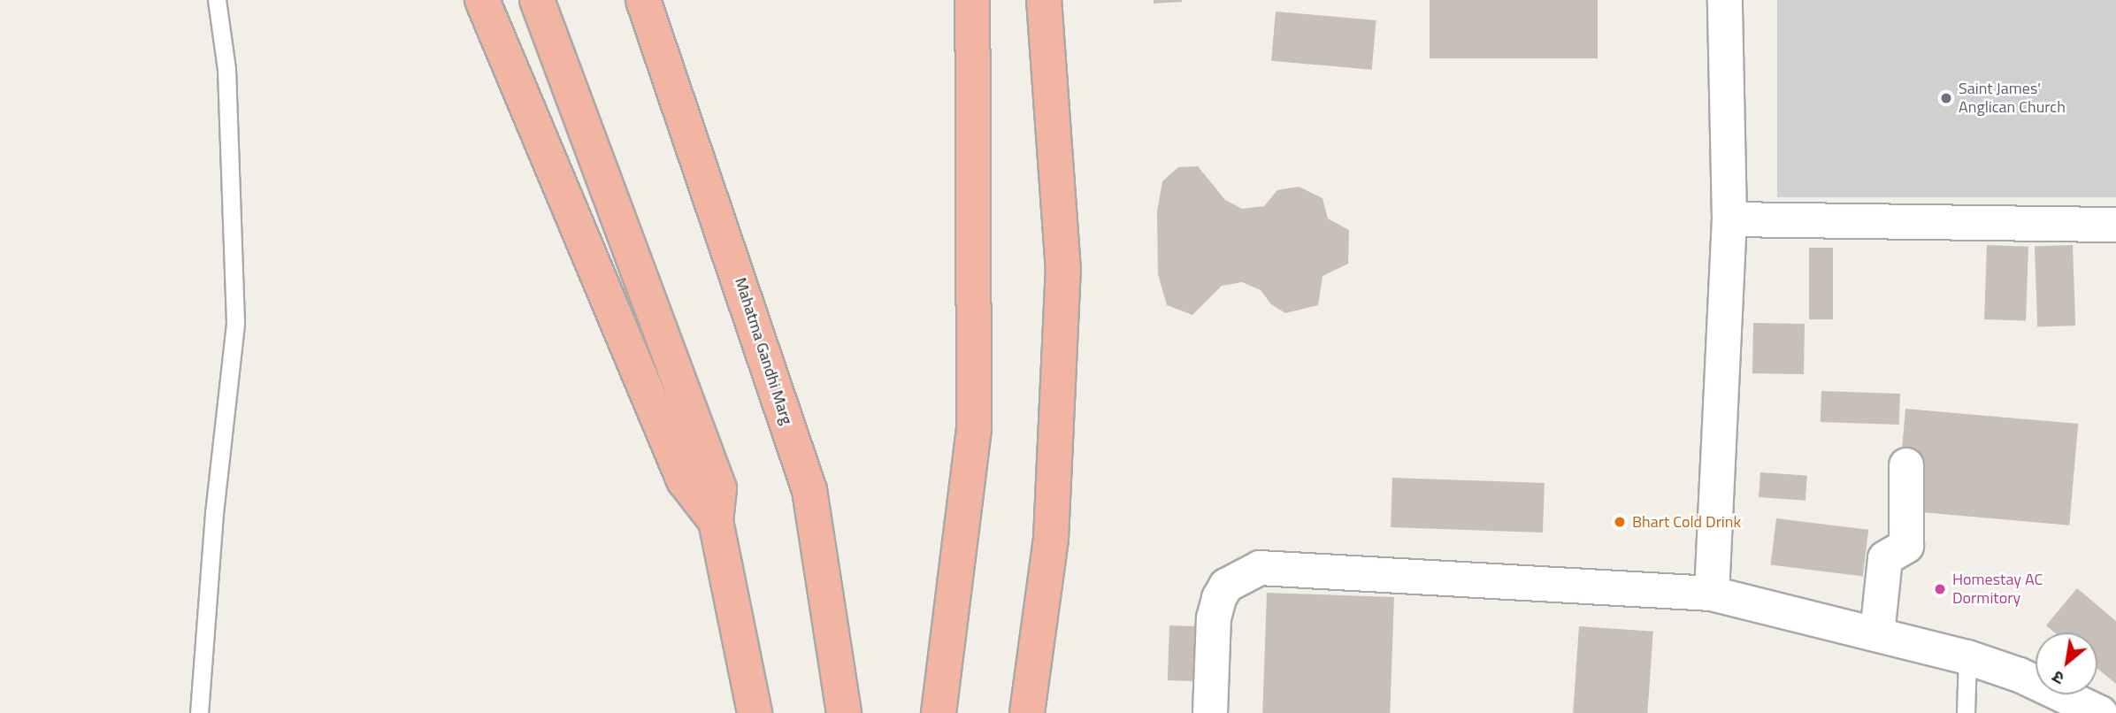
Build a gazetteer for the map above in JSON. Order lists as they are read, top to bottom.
{
  "streets": {
    "highway": ["Mahatma Gandhi Marg"]
  },
  "places": ["Saint James' Anglican Church", "Bhart Cold Drink", "Homestay AC Dormitory"],
  "north": "bottom left"
}
